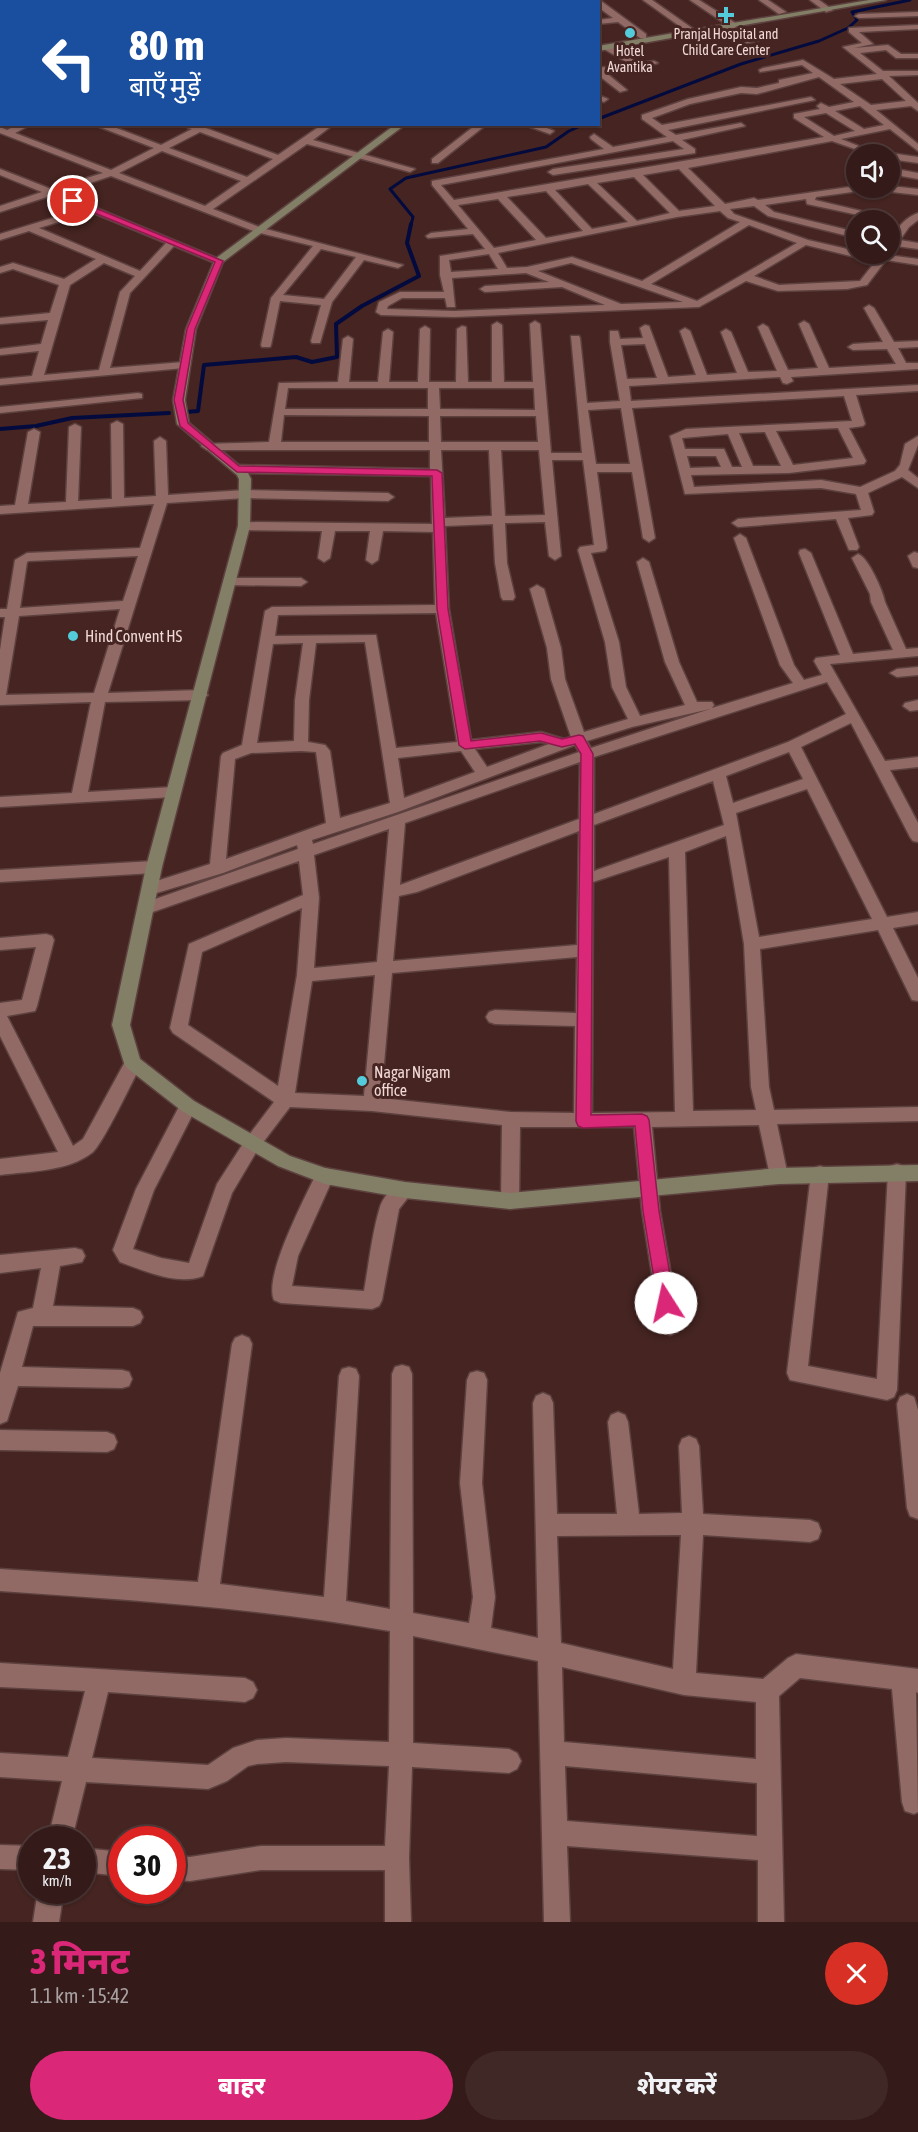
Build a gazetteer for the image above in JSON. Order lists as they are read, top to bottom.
{
  "places": {
    "health": ["Pranjal Hospital and Child Care Center"],
    "other": ["Hotel Avantika", "Hind Convent HS", "Nagar Nigam office"]
  },
  "page": {
    "turn": ["80 m", "बाएँ मुड़ें"],
    "speed": "23 km/h",
    "limit": "30",
    "heading": ["3 मिनट", "1.1 km · 15:42"],
    "buttons": ["बाहर", "शेयर करें"]
  }
}
